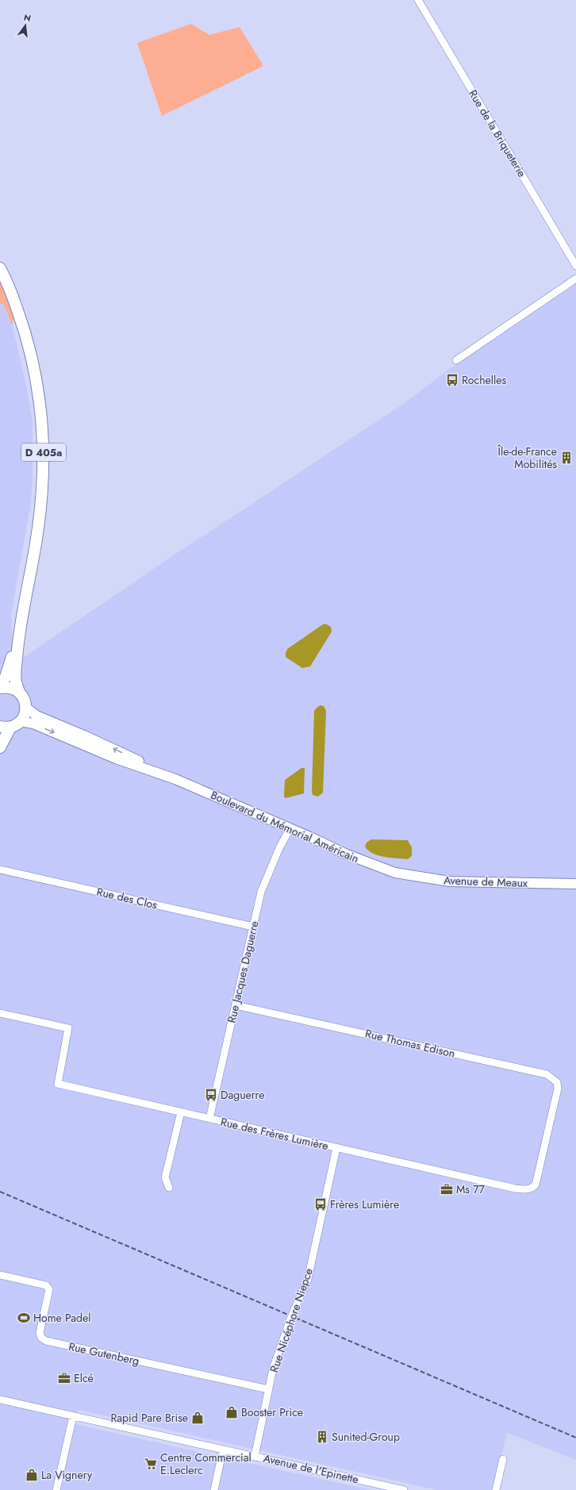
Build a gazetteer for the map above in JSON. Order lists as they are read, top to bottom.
{
  "streets": {
    "main road": ["D 405a"],
    "street": [
      "Rue de la Briqueterie",
      "Boulevard du Mémorial Américain",
      "Avenue de Meaux",
      "Rue des Clos",
      "Rue Jacques Daguerre",
      "Rue Thomas Edison",
      "Rue des Frères Lumière",
      "Rue Nicéphore Niepce",
      "Rue Gutenberg",
      "Avenue de l'Epinette"
    ]
  },
  "crossings": [
    ["Boulevard du Mémorial Américain", "Avenue de Meaux"],
    ["Boulevard du Mémorial Américain", "Rue Jacques Daguerre"],
    ["Rue des Clos", "Rue Jacques Daguerre"],
    ["Rue Jacques Daguerre", "Rue Thomas Edison"],
    ["Rue Jacques Daguerre", "Rue des Frères Lumière"],
    ["Rue Thomas Edison", "Rue des Frères Lumière"],
    ["Rue des Frères Lumière", "Rue Nicéphore Niepce"],
    ["Rue Nicéphore Niepce", "Rue Gutenberg"],
    ["Rue Nicéphore Niepce", "Avenue de l'Epinette"]
  ],
  "places": {
    "bus stop": ["Rochelles", "Daguerre", "Frères Lumière"],
    "building": ["Île-de-France Mobilités", "Sunited-Group"],
    "office": ["Ms 77", "Elcé"],
    "sports": ["Home Padel"],
    "shop": ["Booster Price", "Rapid Pare Brise", "La Vignery"],
    "supermarket": ["Centre Commercial E.Leclerc"]
  },
  "north": "top"
}
